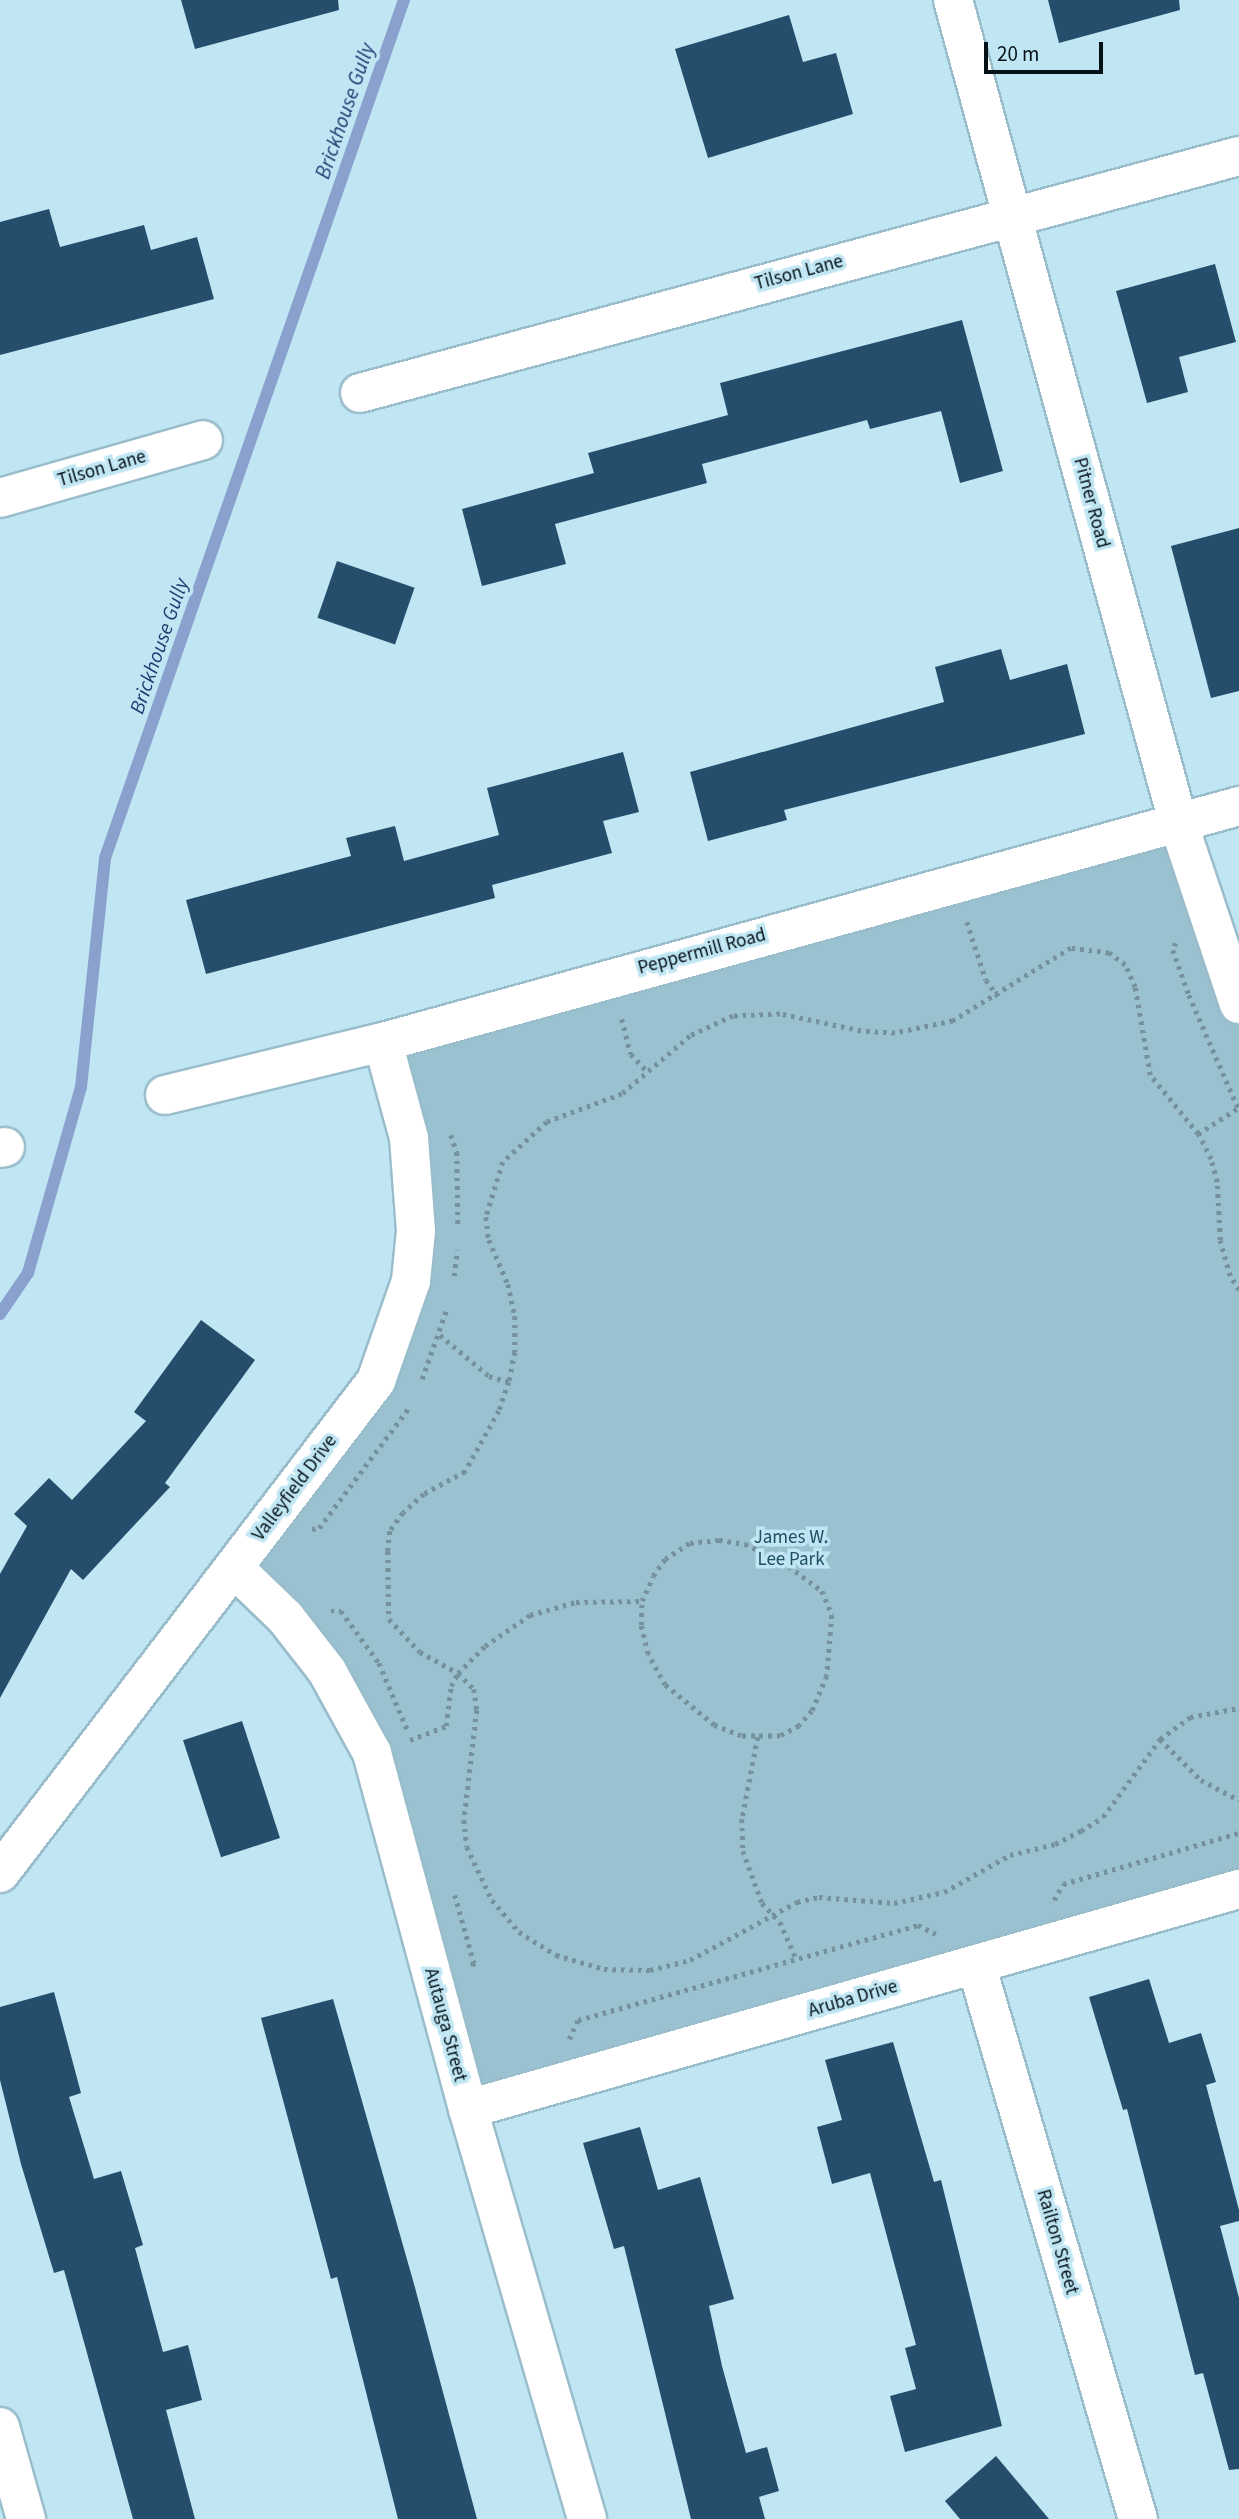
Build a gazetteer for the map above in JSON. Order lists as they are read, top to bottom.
{
  "streets": {
    "street": [
      "Tilson Lane",
      "Pitner Road",
      "Peppermill Road",
      "Valleyfield Drive",
      "Aruba Drive",
      "Autauga Street",
      "Railton Street"
    ]
  },
  "crossings": [
    ["Tilson Lane", "Pitner Road"],
    ["Pitner Road", "Peppermill Road"],
    ["Peppermill Road", "Valleyfield Drive"],
    ["Valleyfield Drive", "Autauga Street"],
    ["Aruba Drive", "Autauga Street"],
    ["Aruba Drive", "Railton Street"]
  ],
  "water": ["Brickhouse Gully"],
  "parks": ["James W. Lee Park"],
  "scale_bar": "20 m"
}
